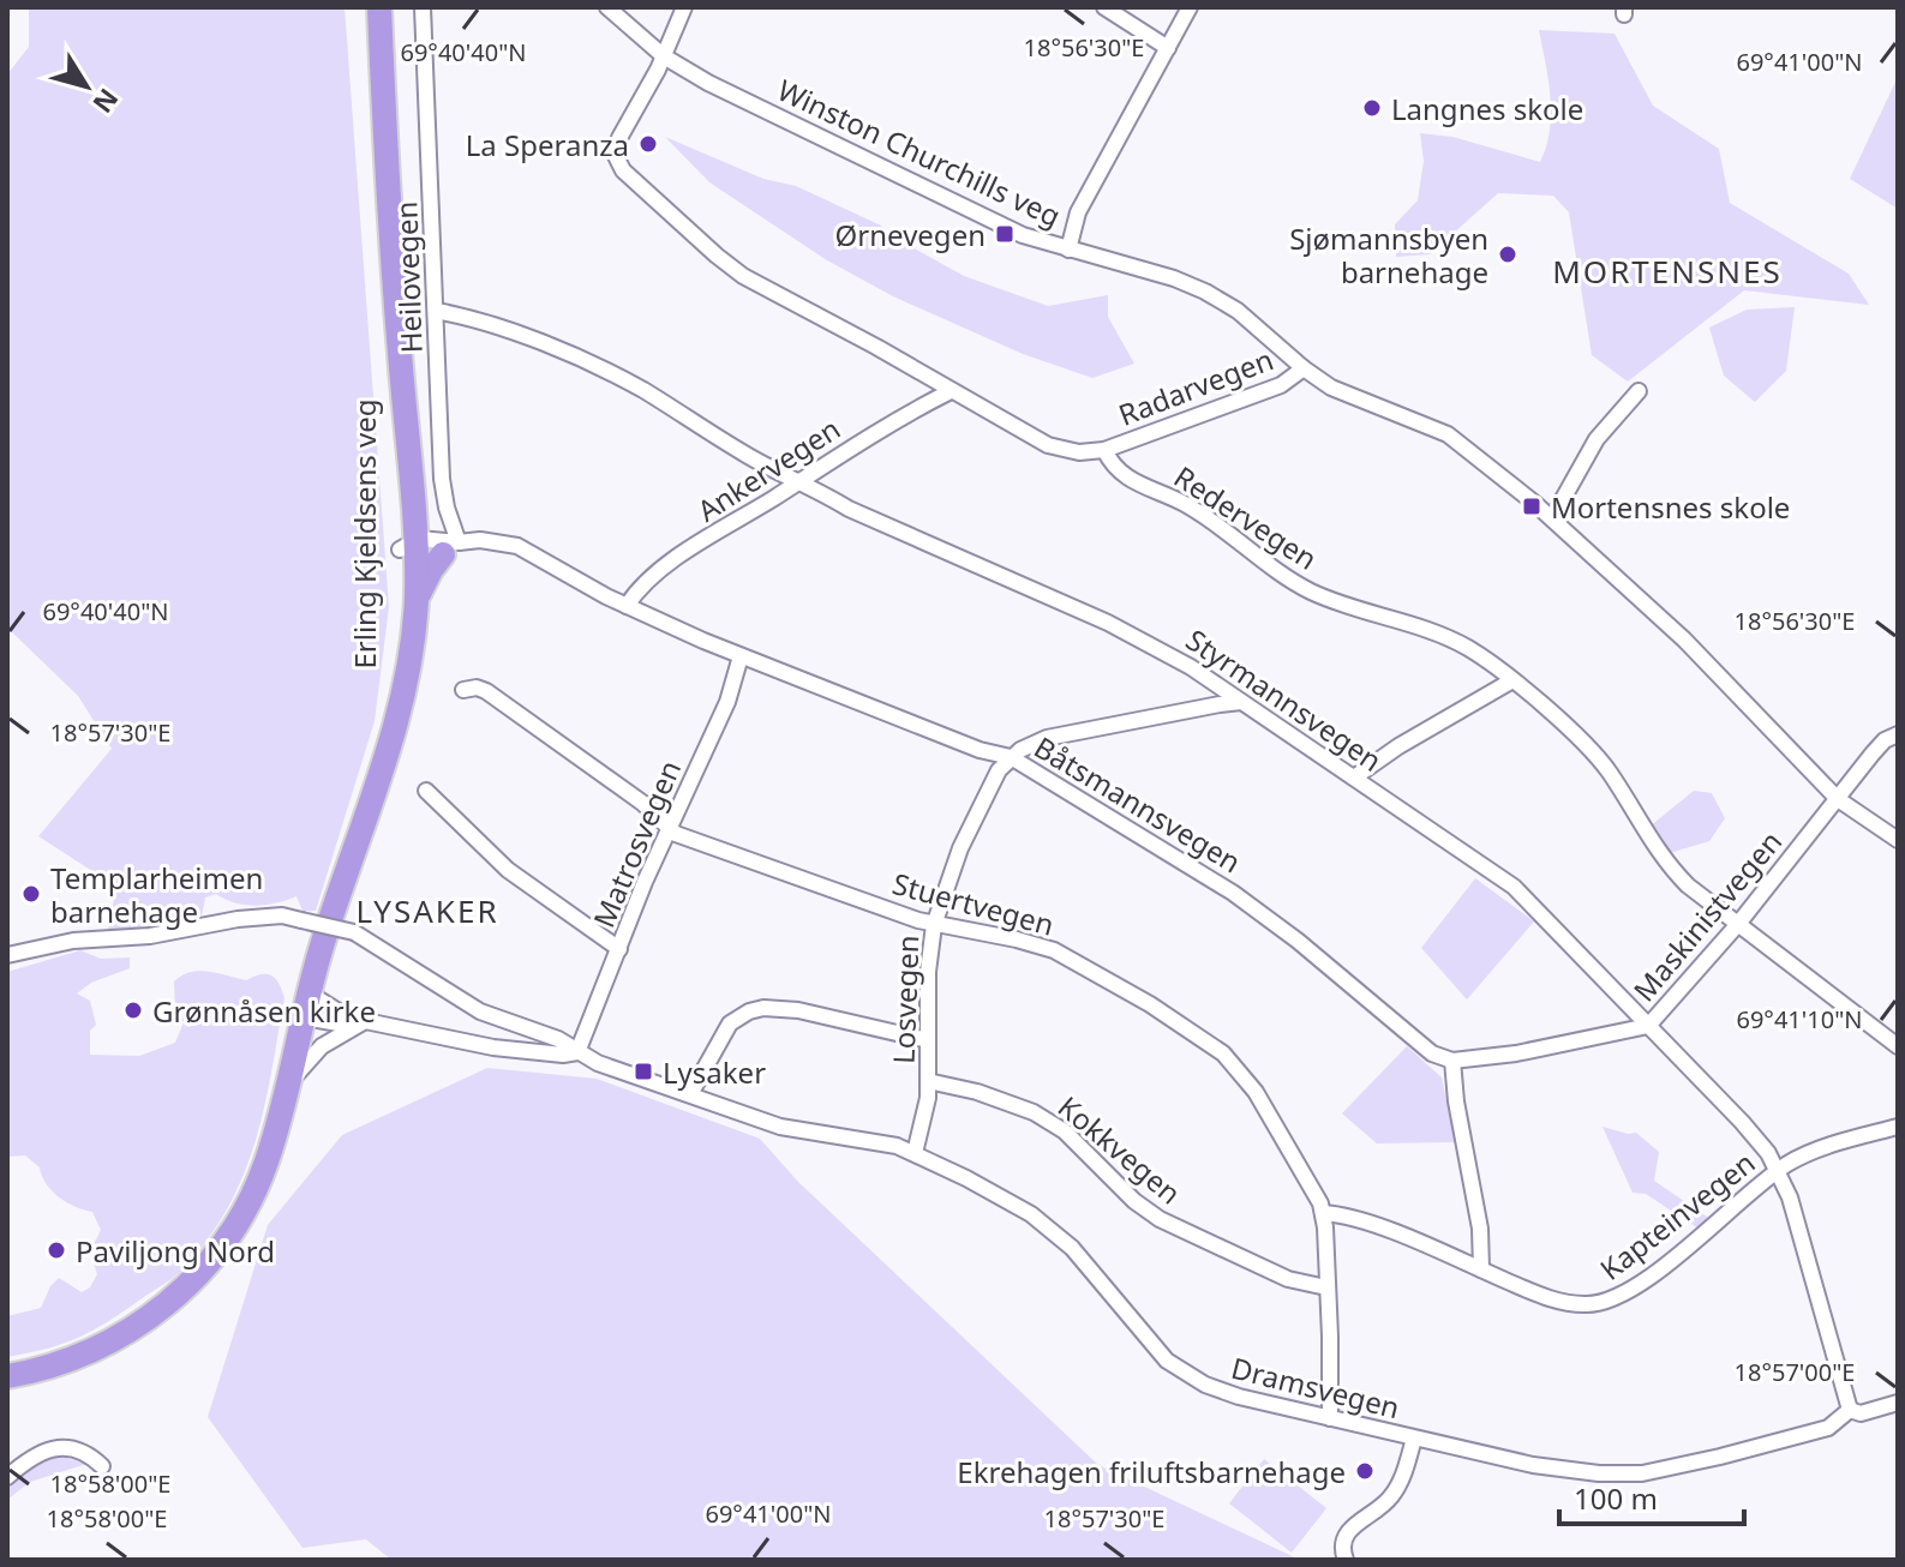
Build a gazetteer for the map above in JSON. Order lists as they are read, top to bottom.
{
  "streets": {
    "highway": ["Erling Kjeldsens veg"],
    "street": [
      "Winston Churchills veg",
      "Heilovegen",
      "Radarvegen",
      "Ankervegen",
      "Redervegen",
      "Styrmannsvegen",
      "Båtsmannsvegen",
      "Matrosvegen",
      "Stuertvegen",
      "Maskinistvegen",
      "Losvegen",
      "Kokkvegen",
      "Kapteinvegen",
      "Dramsvegen"
    ]
  },
  "crossings": [
    ["Winston Churchills veg", "Radarvegen"],
    ["Winston Churchills veg", "Maskinistvegen"],
    ["Heilovegen", "Styrmannsvegen"],
    ["Heilovegen", "Båtsmannsvegen"],
    ["Radarvegen", "Redervegen"],
    ["Ankervegen", "Styrmannsvegen"],
    ["Ankervegen", "Båtsmannsvegen"],
    ["Redervegen", "Maskinistvegen"],
    ["Erling Kjeldsens veg", "Båtsmannsvegen"],
    ["Erling Kjeldsens veg", "Dramsvegen"],
    ["Styrmannsvegen", "Maskinistvegen"],
    ["Styrmannsvegen", "Losvegen"],
    ["Styrmannsvegen", "Kapteinvegen"],
    ["Styrmannsvegen", "Dramsvegen"],
    ["Båtsmannsvegen", "Matrosvegen"],
    ["Båtsmannsvegen", "Maskinistvegen"],
    ["Båtsmannsvegen", "Losvegen"],
    ["Matrosvegen", "Stuertvegen"],
    ["Matrosvegen", "Dramsvegen"],
    ["Stuertvegen", "Losvegen"],
    ["Stuertvegen", "Kokkvegen"],
    ["Stuertvegen", "Kapteinvegen"],
    ["Stuertvegen", "Dramsvegen"],
    ["Losvegen", "Kokkvegen"],
    ["Losvegen", "Dramsvegen"]
  ],
  "districts": ["MORTENSNES", "LYSAKER"],
  "places": {
    "other": [
      "Langnes skole",
      "La Speranza",
      "Sjømannsbyen barnehage",
      "Templarheimen barnehage",
      "Grønnåsen kirke",
      "Paviljong Nord",
      "Ekrehagen friluftsbarnehage"
    ],
    "transit": ["Ørnevegen", "Mortensnes skole", "Lysaker"]
  },
  "scale_bar": "100 m",
  "north": "bottom right",
  "coordinates": [
    "18°56'30\"E",
    "69°40'40\"N",
    "69°41'00\"N",
    "18°57'30\"E",
    "69°41'10\"N",
    "18°57'00\"E",
    "18°58'00\"E"
  ]
}
